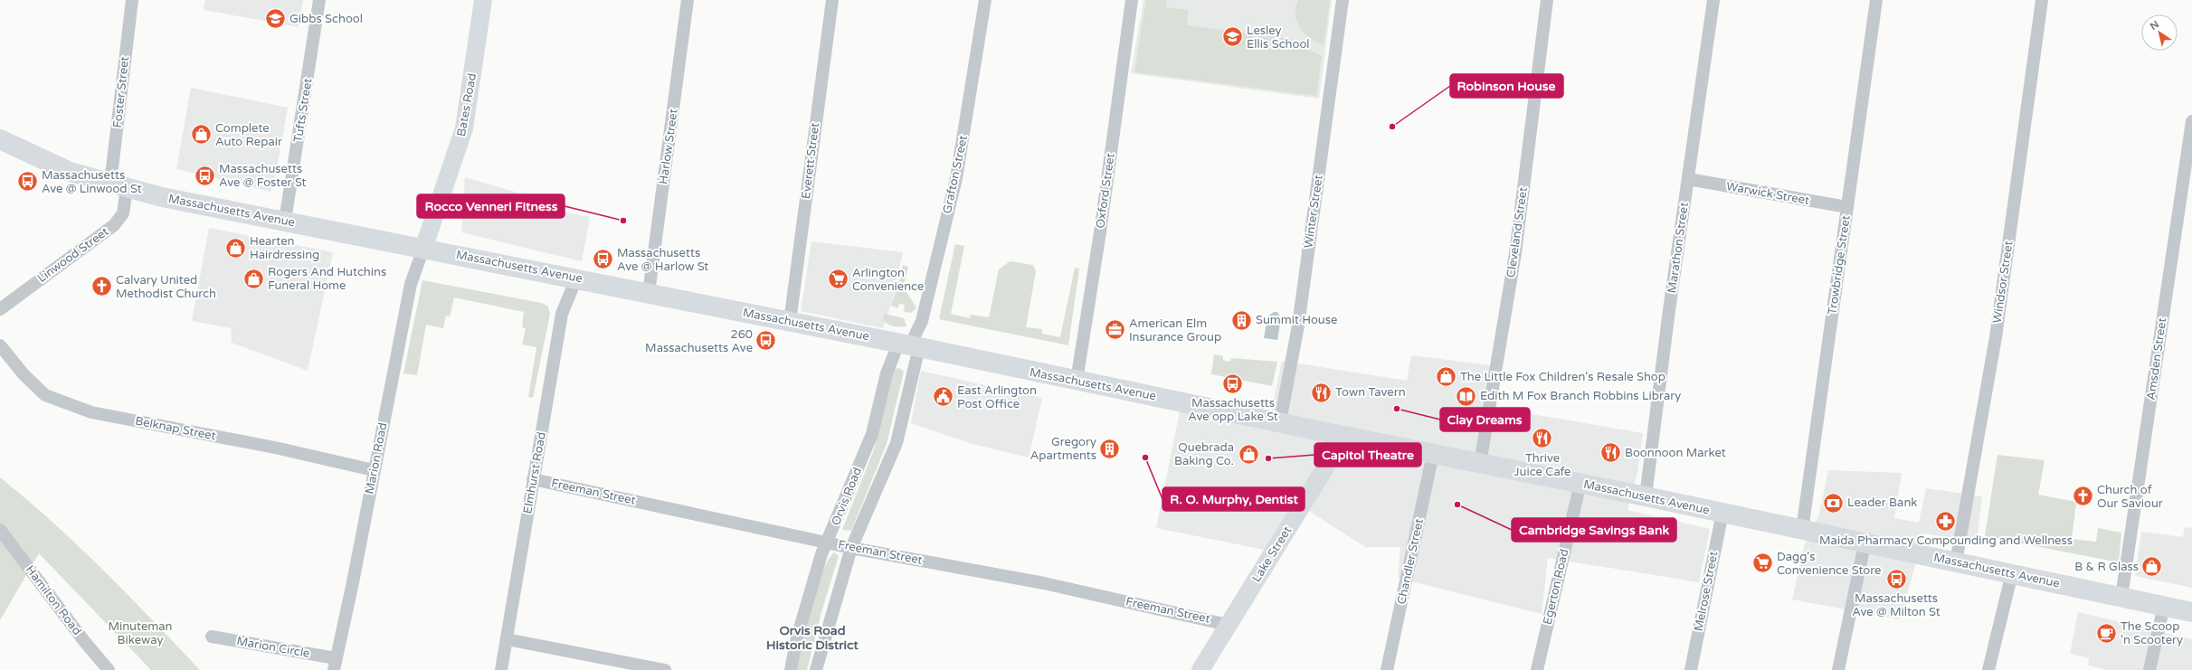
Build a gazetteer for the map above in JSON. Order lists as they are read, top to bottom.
{
  "streets": {
    "highway": ["Massachusetts Avenue"],
    "main road": ["Bates Road", "Lake Street"],
    "street": [
      "Foster Street",
      "Tufts Street",
      "Harlow Street",
      "Everett Street",
      "Grafton Street",
      "Oxford Street",
      "Warwick Street",
      "Winter Street",
      "Cleveland Street",
      "Marathon Street",
      "Linwood Street",
      "Trowbridge Street",
      "Windsor Street",
      "Amsden Street",
      "Belknap Street",
      "Marion Road",
      "Elmhurst Road",
      "Freeman Street",
      "Orvis Road",
      "Chandler Street",
      "Egerton Road",
      "Melrose Street",
      "Hamilton Road",
      "Marion Circle"
    ]
  },
  "crossings": [
    ["Foster Street", "Massachusetts Avenue"],
    ["Foster Street", "Linwood Street"],
    ["Bates Road", "Massachusetts Avenue"],
    ["Bates Road", "Marion Road"],
    ["Tufts Street", "Massachusetts Avenue"],
    ["Harlow Street", "Massachusetts Avenue"],
    ["Everett Street", "Massachusetts Avenue"],
    ["Grafton Street", "Massachusetts Avenue"],
    ["Grafton Street", "Orvis Road"],
    ["Oxford Street", "Massachusetts Avenue"],
    ["Warwick Street", "Marathon Street"],
    ["Warwick Street", "Trowbridge Street"],
    ["Massachusetts Avenue", "Winter Street"],
    ["Massachusetts Avenue", "Cleveland Street"],
    ["Massachusetts Avenue", "Marathon Street"],
    ["Massachusetts Avenue", "Linwood Street"],
    ["Massachusetts Avenue", "Trowbridge Street"],
    ["Massachusetts Avenue", "Windsor Street"],
    ["Massachusetts Avenue", "Amsden Street"],
    ["Massachusetts Avenue", "Marion Road"],
    ["Massachusetts Avenue", "Elmhurst Road"],
    ["Massachusetts Avenue", "Orvis Road"],
    ["Massachusetts Avenue", "Lake Street"],
    ["Massachusetts Avenue", "Chandler Street"],
    ["Massachusetts Avenue", "Egerton Road"],
    ["Massachusetts Avenue", "Melrose Street"],
    ["Belknap Street", "Marion Road"],
    ["Marion Road", "Marion Circle"],
    ["Elmhurst Road", "Freeman Street"],
    ["Freeman Street", "Orvis Road"],
    ["Freeman Street", "Lake Street"]
  ],
  "districts": ["Orvis Road Historic District"],
  "parks": ["Minuteman Bikeway"],
  "places": {
    "school or university": ["Gibbs School", "Lesley Ellis School"],
    "other": [
      "Robinson House",
      "Rocco Venneri Fitness",
      "Clay Dreams",
      "R. O. Murphy, Dentist",
      "Capitol Theatre",
      "Cambridge Savings Bank"
    ],
    "shop": [
      "Complete Auto Repair",
      "Hearten Hairdressing",
      "Rogers And Hutchins Funeral Home",
      "The Little Fox Children's Resale Shop",
      "Quebrada Baking Co.",
      "B & R Glass"
    ],
    "bus stop": [
      "Massachusetts Ave @ Foster St",
      "Massachusetts Ave @ Linwood St",
      "Massachusetts Ave @ Harlow St",
      "260 Massachusetts Ave",
      "Massachusetts Ave opp Lake St",
      "Massachusetts Ave @ Milton St"
    ],
    "supermarket": ["Arlington Convenience", "Dagg's Convenience Store"],
    "church": ["Calvary United Methodist Church", "Church of Our Saviour"],
    "building": ["Summit House", "Gregory Apartments"],
    "office": ["American Elm Insurance Group"],
    "restaurant": ["Town Tavern", "Thrive Juice Cafe", "Boonnoon Market"],
    "library": ["Edith M Fox Branch Robbins Library"],
    "public building": ["East Arlington Post Office"],
    "bank": ["Leader Bank"],
    "pharmacy": ["Maida Pharmacy Compounding and Wellness"],
    "cafe": ["The Scoop 'n Scootery"]
  },
  "north": "top left"
}
